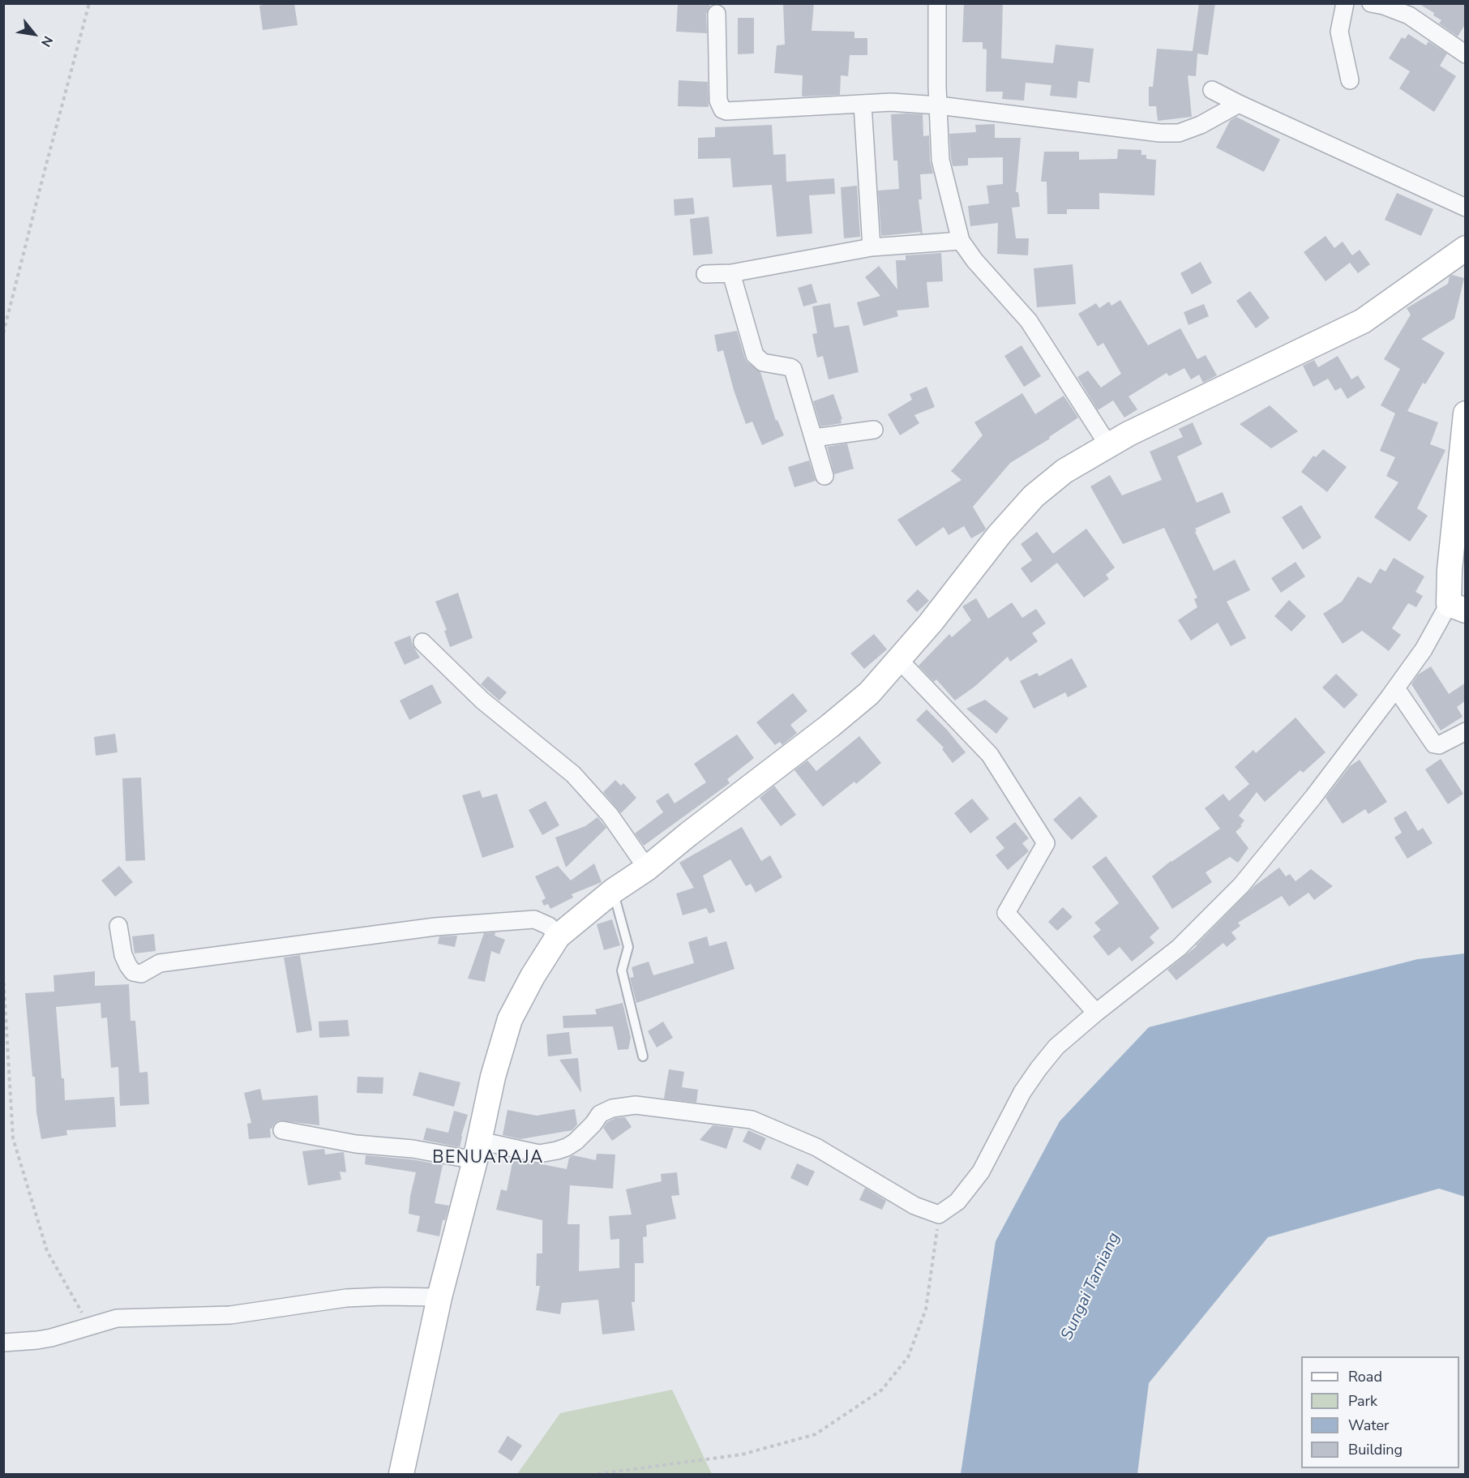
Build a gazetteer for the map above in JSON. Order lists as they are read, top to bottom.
{
  "districts": ["BENUARAJA"],
  "water": ["Sungai Tamiang"],
  "legend": [
    "Road",
    "Park",
    "Water",
    "Building"
  ],
  "north": "bottom right"
}
